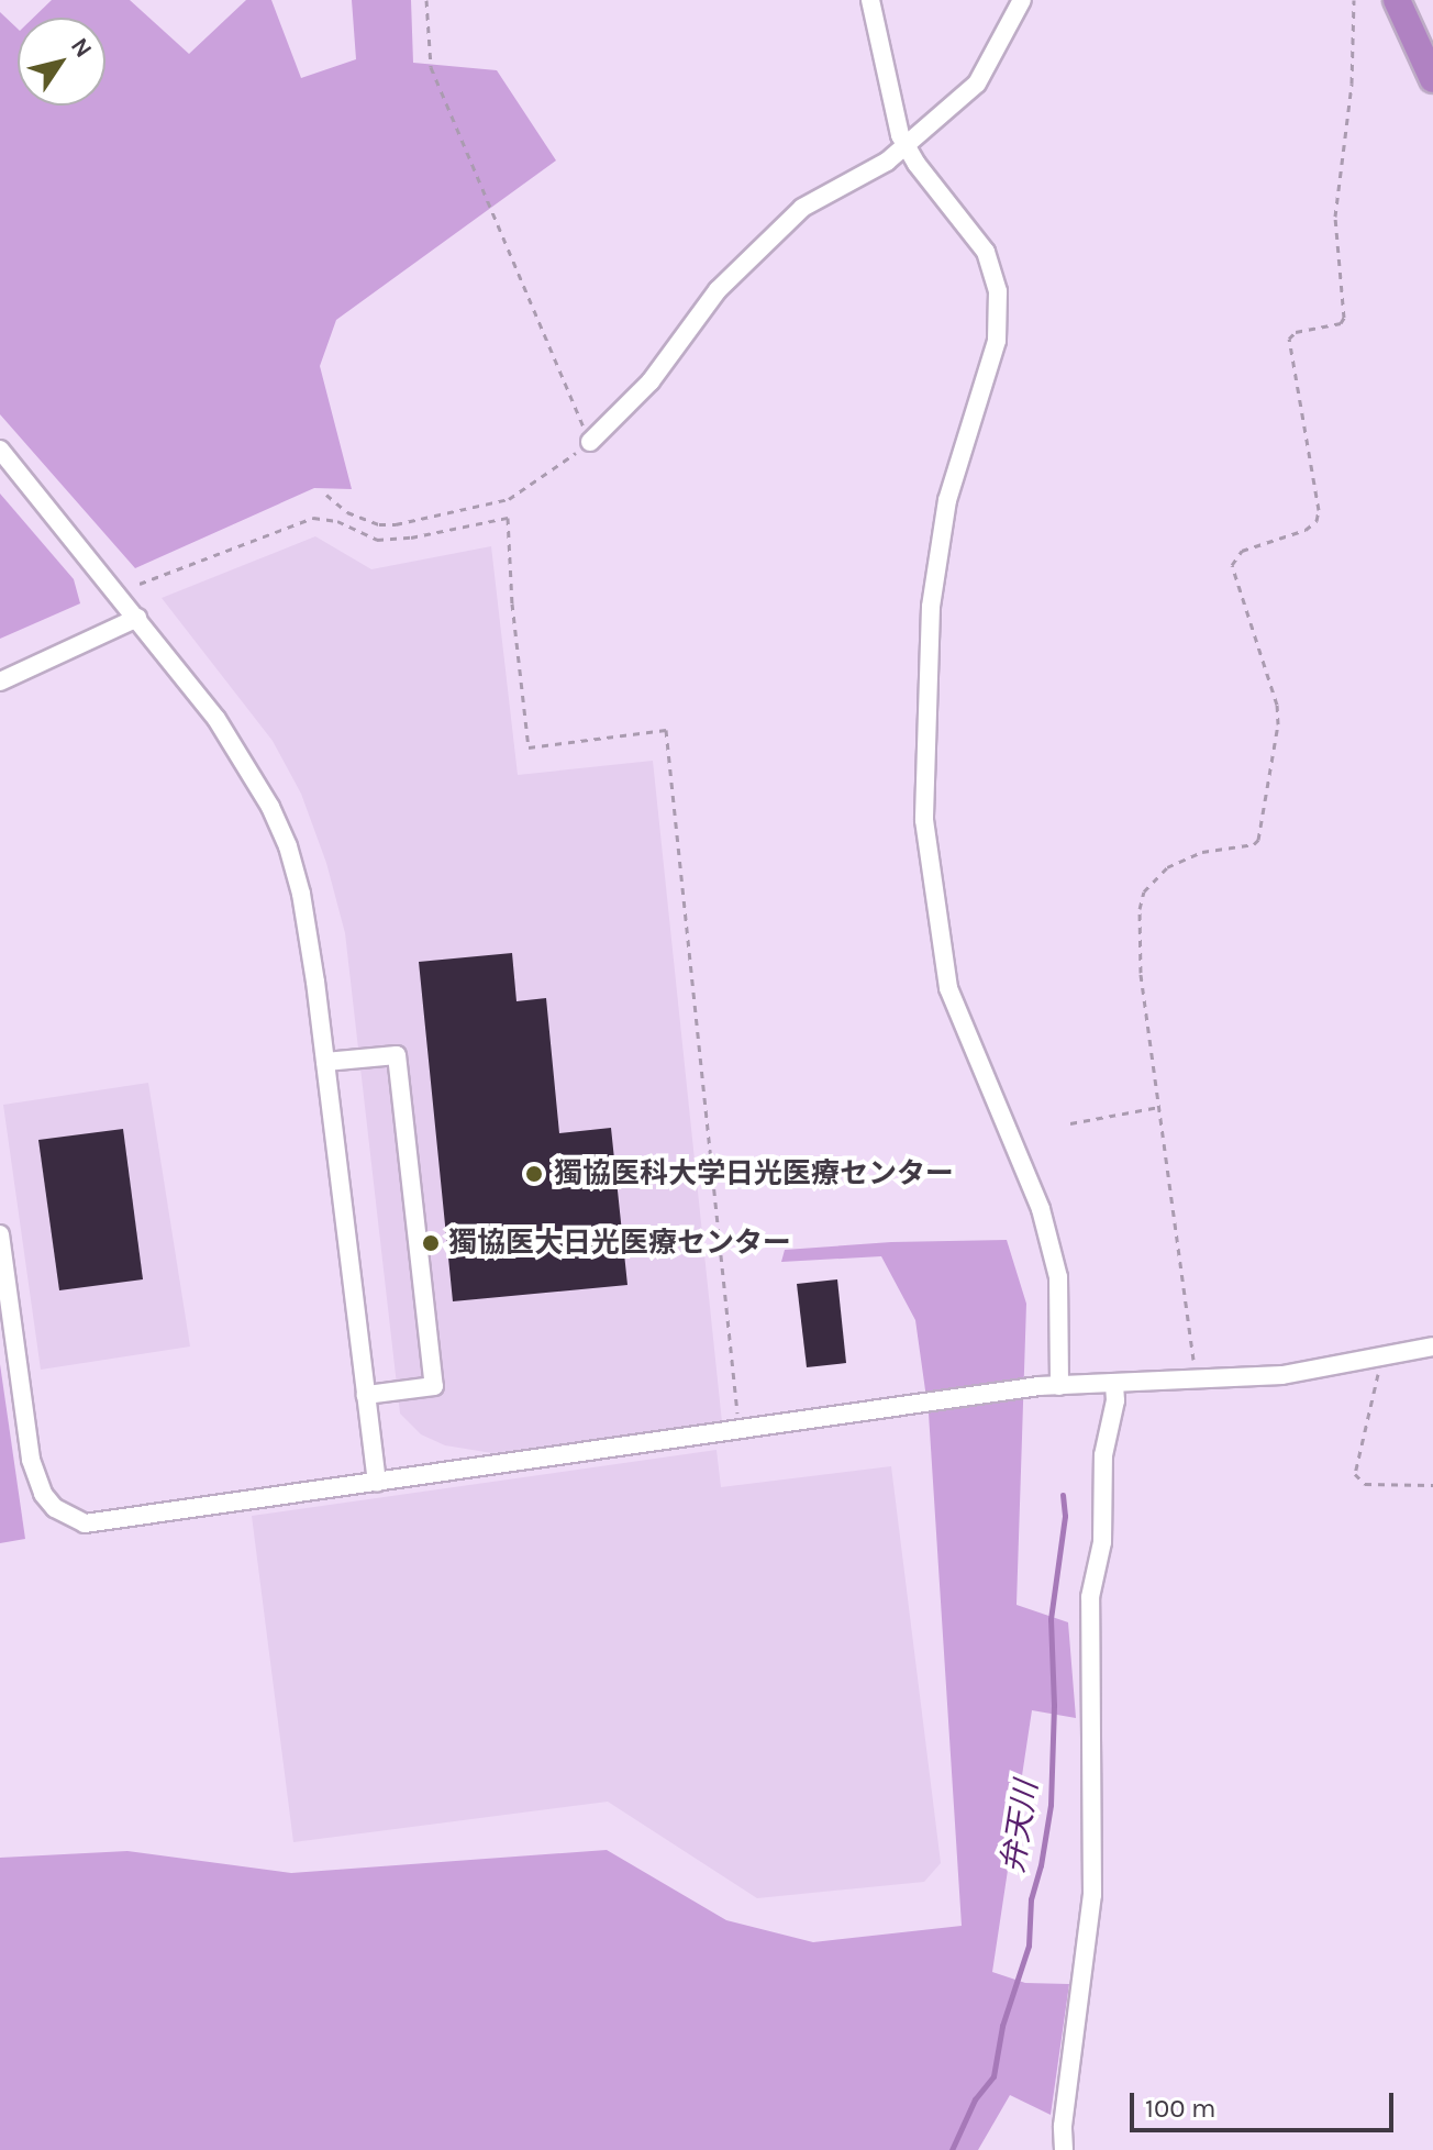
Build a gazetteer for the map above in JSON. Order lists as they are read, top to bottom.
{
  "water": ["弁天川"],
  "places": ["獨協医科大学日光医療センター", "獨協医大日光医療センター"],
  "scale_bar": "100 m",
  "north": "top right"
}
